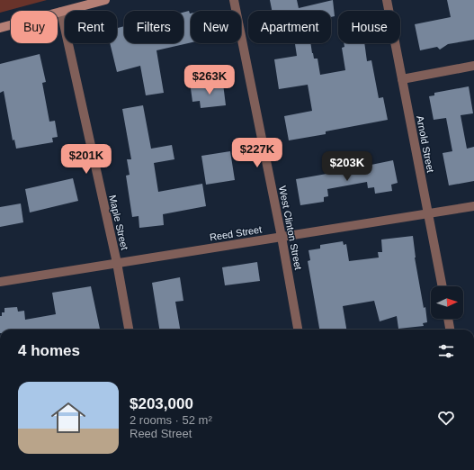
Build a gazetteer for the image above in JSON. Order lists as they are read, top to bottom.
{
  "streets": {
    "street": [
      "Arnold Street",
      "Maple Street",
      "West Clinton Street",
      "Reed Street"
    ]
  },
  "crossings": [
    ["Arnold Street", "Reed Street"],
    ["Maple Street", "Reed Street"],
    ["West Clinton Street", "Reed Street"]
  ],
  "north": "right",
  "page": {
    "chip": [
      "Buy",
      "Rent",
      "Filters",
      "New",
      "Apartment",
      "House"
    ],
    "price": [
      "$263K",
      "$227K",
      "$201K",
      "$203K"
    ],
    "heading": "4 homes",
    "list": [
      {
        "name": "$203,000",
        "note": "2 rooms · 52 m² · Reed Street"
      }
    ]
  }
}
